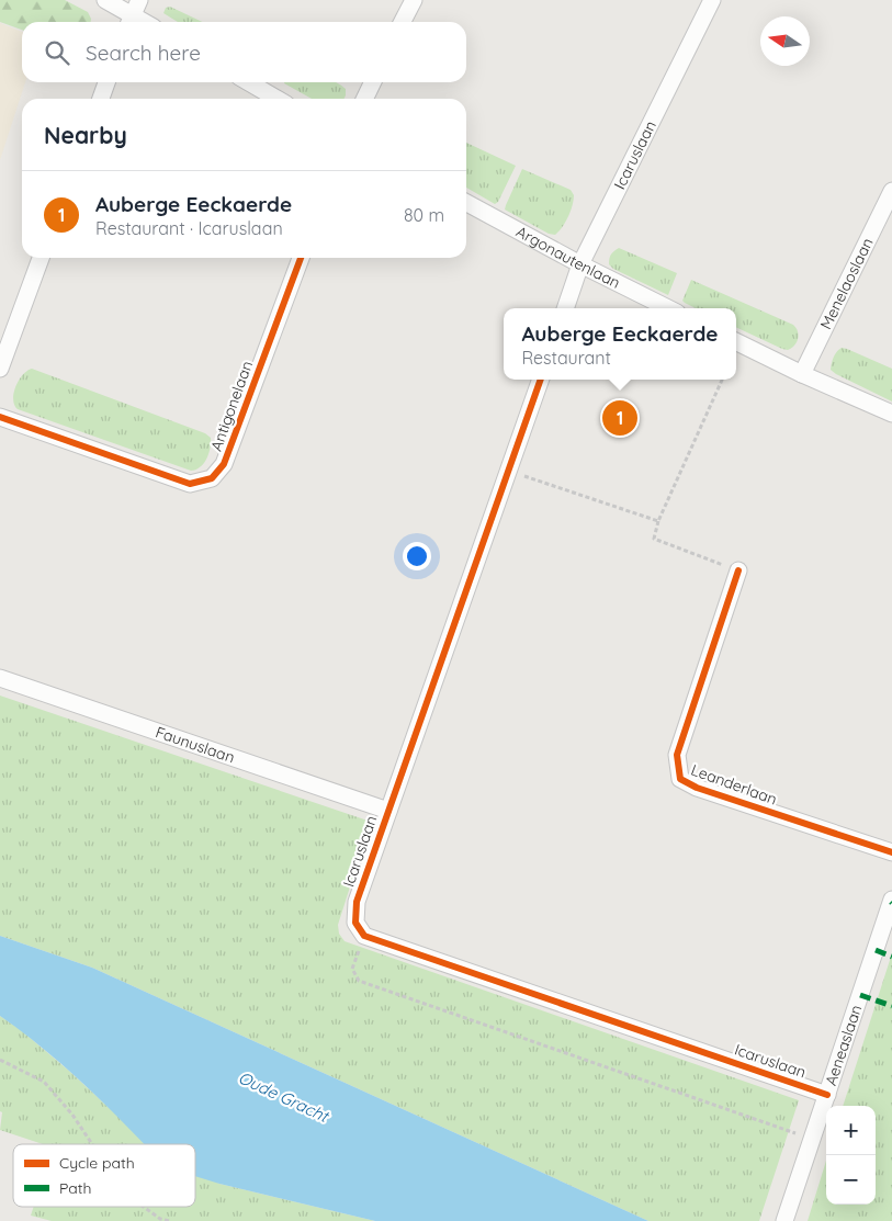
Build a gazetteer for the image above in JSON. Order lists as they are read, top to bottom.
{
  "streets": {
    "street": [
      "Icaruslaan",
      "Argonautenlaan",
      "Menelaoslaan",
      "Antigonelaan",
      "Faunuslaan",
      "Leanderlaan",
      "Aeneaslaan"
    ]
  },
  "crossings": [
    ["Icaruslaan", "Argonautenlaan"],
    ["Icaruslaan", "Faunuslaan"],
    ["Icaruslaan", "Aeneaslaan"]
  ],
  "water": ["Oude Gracht"],
  "legend": ["Cycle path", "Path"],
  "north": "left",
  "page": {
    "search": "Search here",
    "heading": "Nearby",
    "list": [
      {
        "mark": "1",
        "name": "Auberge Eeckaerde",
        "note": "Restaurant · Icaruslaan",
        "value": "80 m"
      }
    ],
    "popup": ["Auberge Eeckaerde", "Restaurant"],
    "pins": "1",
    "map_buttons": ["+", "−"]
  }
}
